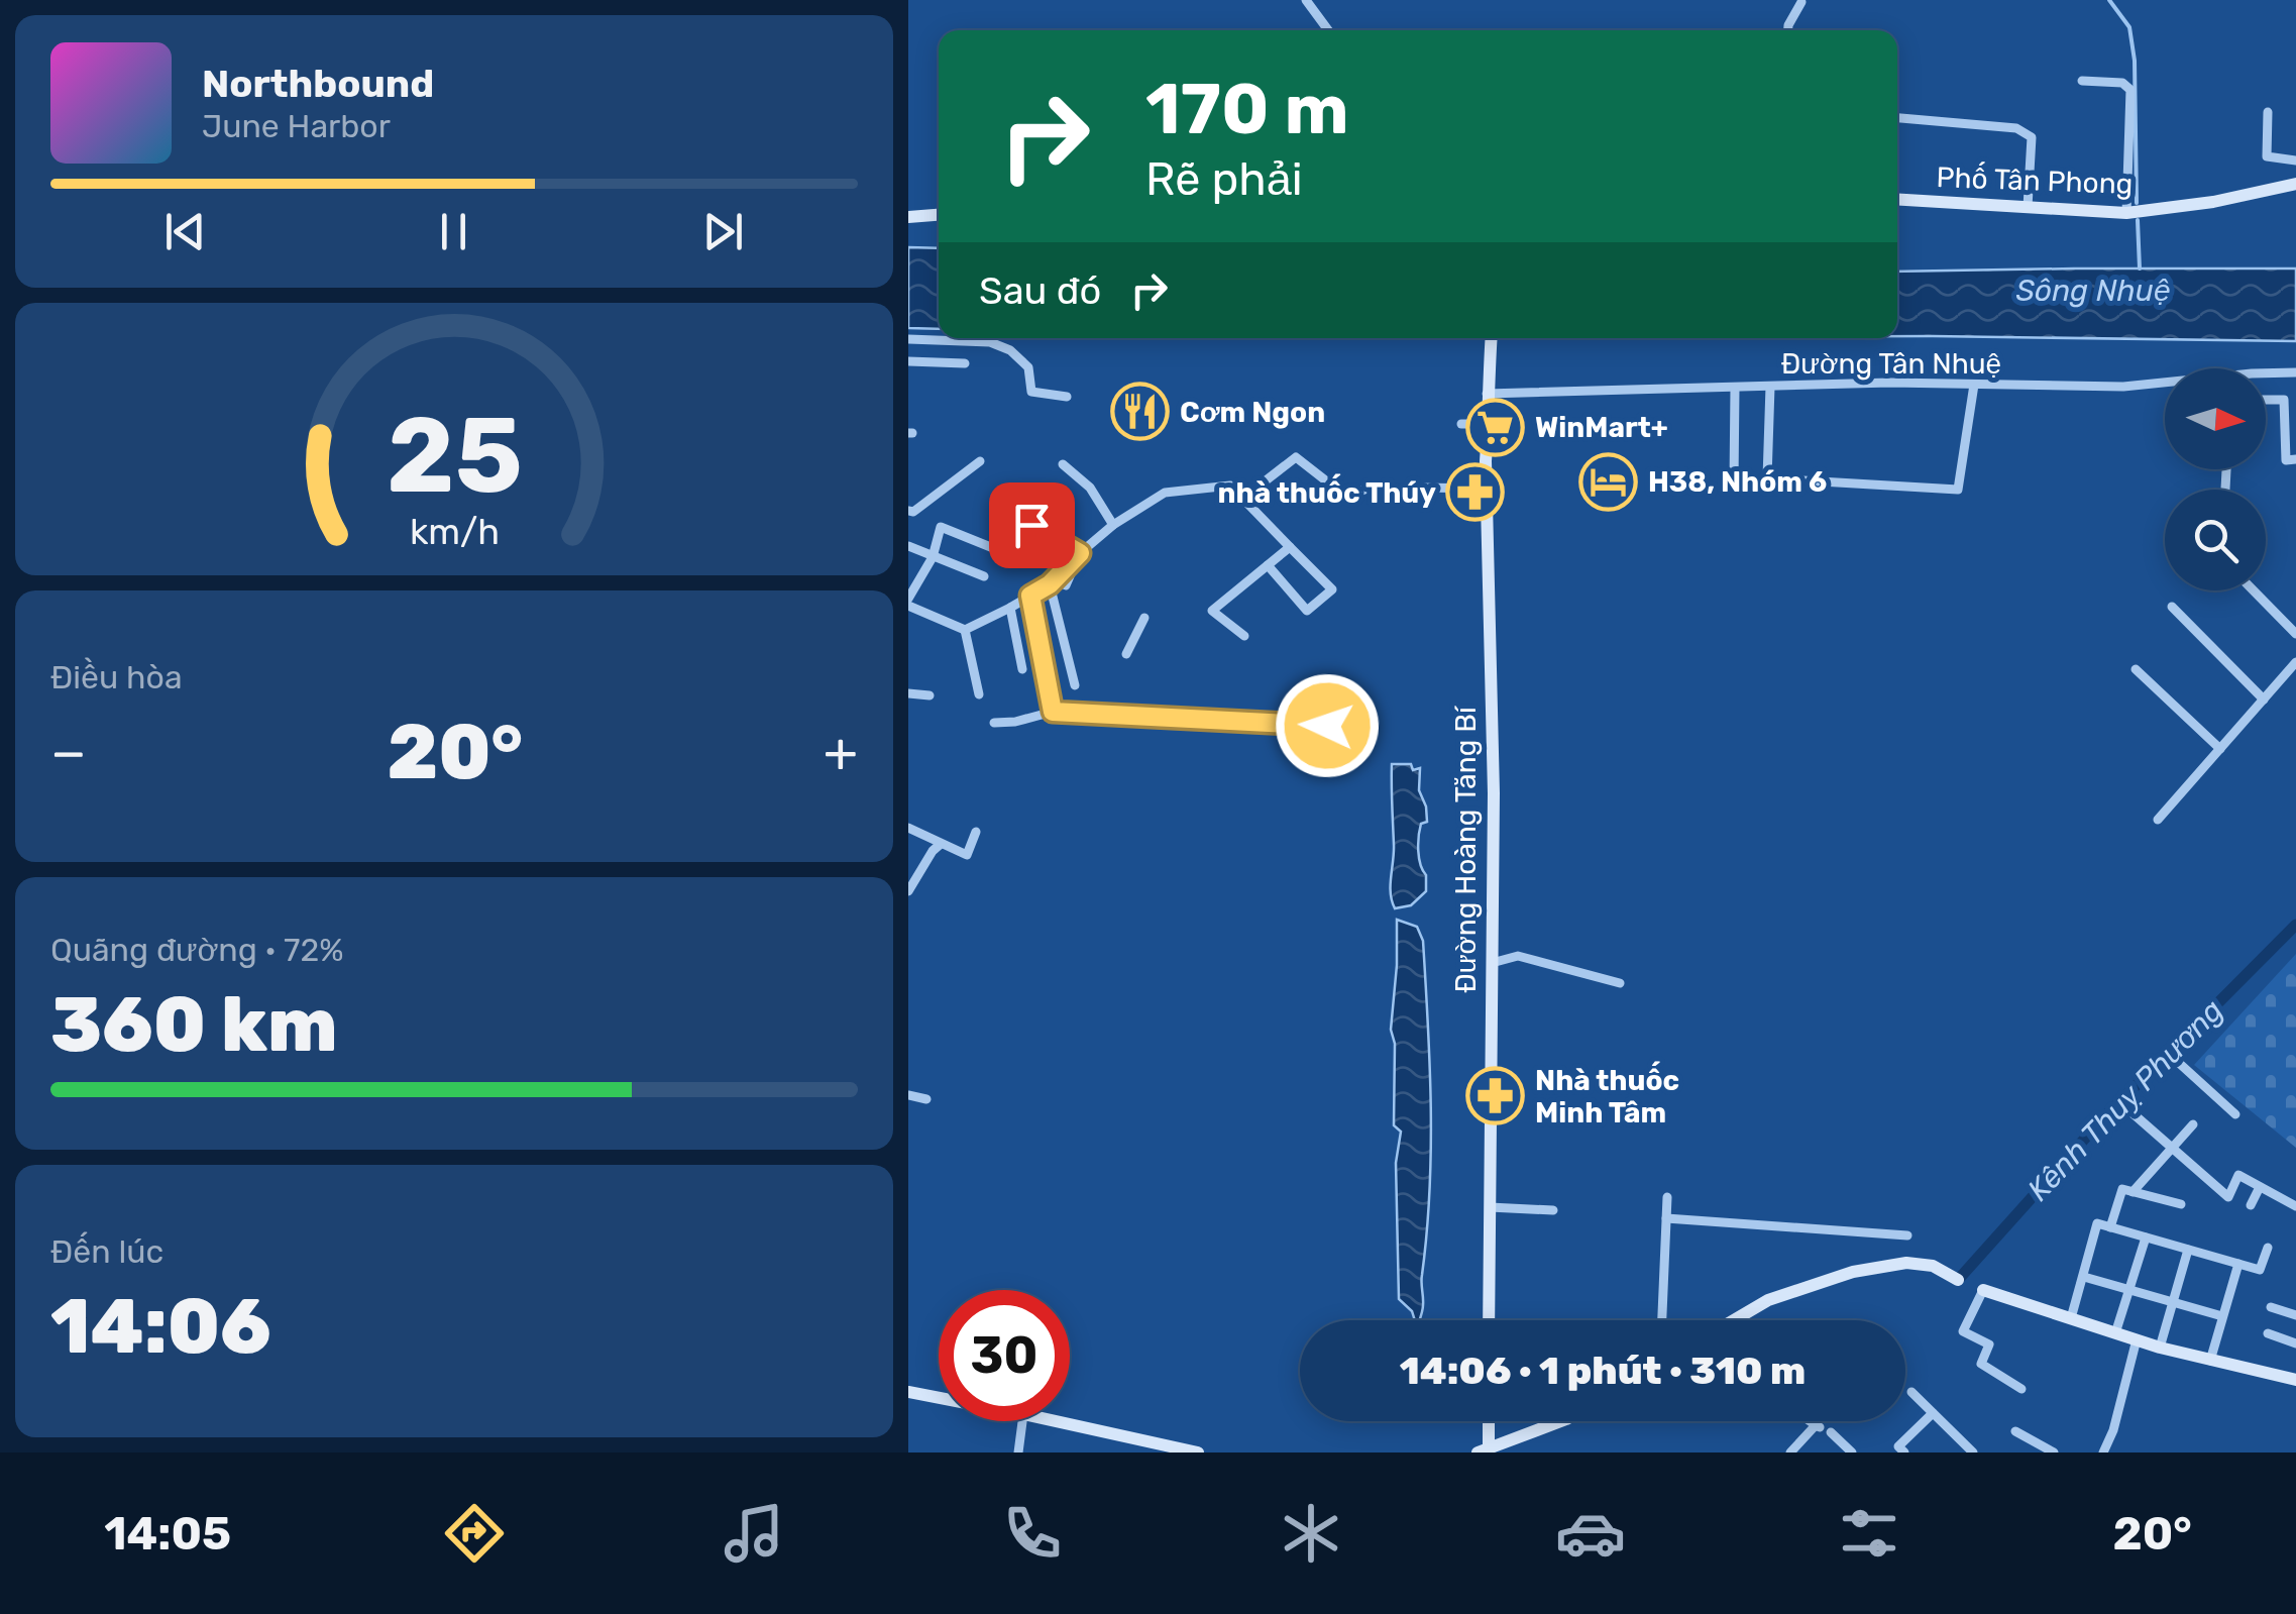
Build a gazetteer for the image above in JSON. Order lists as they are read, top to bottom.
{
  "streets": {
    "street": ["Phố Tân Phong", "Đường Tân Nhuệ", "Đường Hoàng Tăng Bí"]
  },
  "crossings": [
    ["Đường Tân Nhuệ", "Đường Hoàng Tăng Bí"]
  ],
  "water": ["Sông Nhuệ", "Kênh Thuỵ Phương"],
  "places": {
    "restaurant": ["Cơm Ngon"],
    "supermarket": ["WinMart+"],
    "hotel": ["H38, Nhóm 6"],
    "pharmacy": ["nhà thuốc Thúy", "Nhà thuốc Minh Tâm"]
  },
  "north": "right",
  "page": {
    "turn": ["170 m", "Rẽ phải"],
    "song": ["Northbound", "June Harbor"],
    "then": "Sau đó",
    "tile": [
      "Điều hòa",
      ["Quãng đường · 72%", "360 km"],
      ["Đến lúc", "14:06"]
    ],
    "heat": ["−", "20°", "+"],
    "limit": "30",
    "trip": "14:06 · 1 phút · 310 m",
    "tabs": ["14:05", "20°"],
    "gauge": ["25", "km/h"]
  }
}
